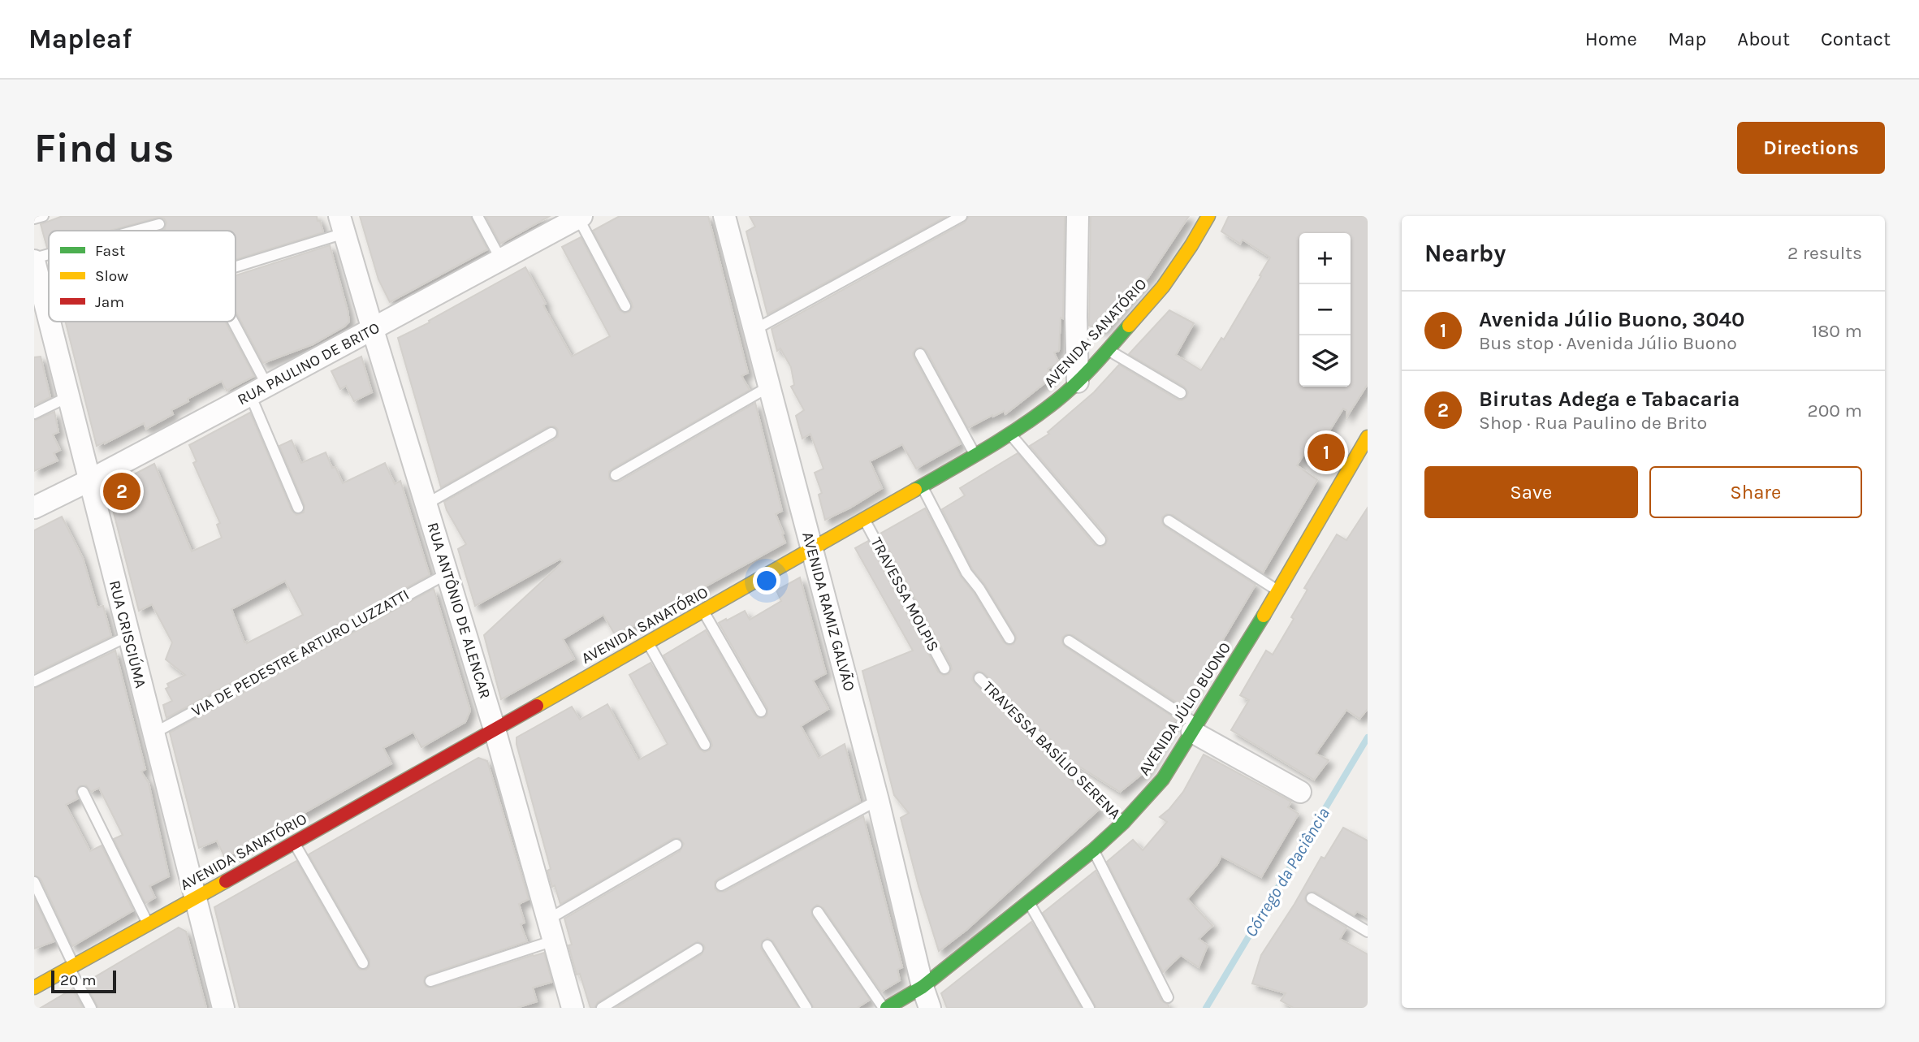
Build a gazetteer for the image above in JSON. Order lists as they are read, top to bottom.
{
  "streets": {
    "street": [
      "AVENIDA SANATÓRIO",
      "RUA PAULINO DE BRITO",
      "RUA ANTÔNIO DE ALENCAR",
      "AVENIDA RAMIZ GALVÃO",
      "RUA CRISCIÚMA",
      "AVENIDA JÚLIO BUONO"
    ],
    "lane": ["TRAVESSA MOLPIS", "VIA DE PEDESTRE ARTURO LUZZATTI", "TRAVESSA BASÍLIO SERENA"]
  },
  "crossings": [
    ["AVENIDA SANATÓRIO", "TRAVESSA MOLPIS"],
    ["AVENIDA SANATÓRIO", "RUA ANTÔNIO DE ALENCAR"],
    ["AVENIDA SANATÓRIO", "AVENIDA RAMIZ GALVÃO"],
    ["AVENIDA SANATÓRIO", "RUA CRISCIÚMA"],
    ["RUA PAULINO DE BRITO", "RUA ANTÔNIO DE ALENCAR"],
    ["RUA PAULINO DE BRITO", "RUA CRISCIÚMA"],
    ["RUA ANTÔNIO DE ALENCAR", "VIA DE PEDESTRE ARTURO LUZZATTI"],
    ["AVENIDA RAMIZ GALVÃO", "AVENIDA JÚLIO BUONO"],
    ["RUA CRISCIÚMA", "VIA DE PEDESTRE ARTURO LUZZATTI"],
    ["AVENIDA JÚLIO BUONO", "TRAVESSA BASÍLIO SERENA"]
  ],
  "water": ["Córrego da Paciência"],
  "legend": ["Fast", "Slow", "Jam"],
  "scale_bar": "20 m",
  "page": {
    "header": "Mapleaf",
    "nav": [
      "Home",
      "Map",
      "About",
      "Contact"
    ],
    "buttons": [
      "Directions",
      ["Save", "Share"]
    ],
    "title": "Find us",
    "heading": ["Nearby", "2 results"],
    "map_buttons": ["+", "−"],
    "list": [
      {
        "mark": "1",
        "name": "Avenida Júlio Buono, 3040",
        "note": "Bus stop · Avenida Júlio Buono",
        "value": "180 m"
      },
      {
        "mark": "2",
        "name": "Birutas Adega e Tabacaria",
        "note": "Shop · Rua Paulino de Brito",
        "value": "200 m"
      }
    ],
    "pins": ["1", "2"],
    "scale": "20 m"
  }
}
